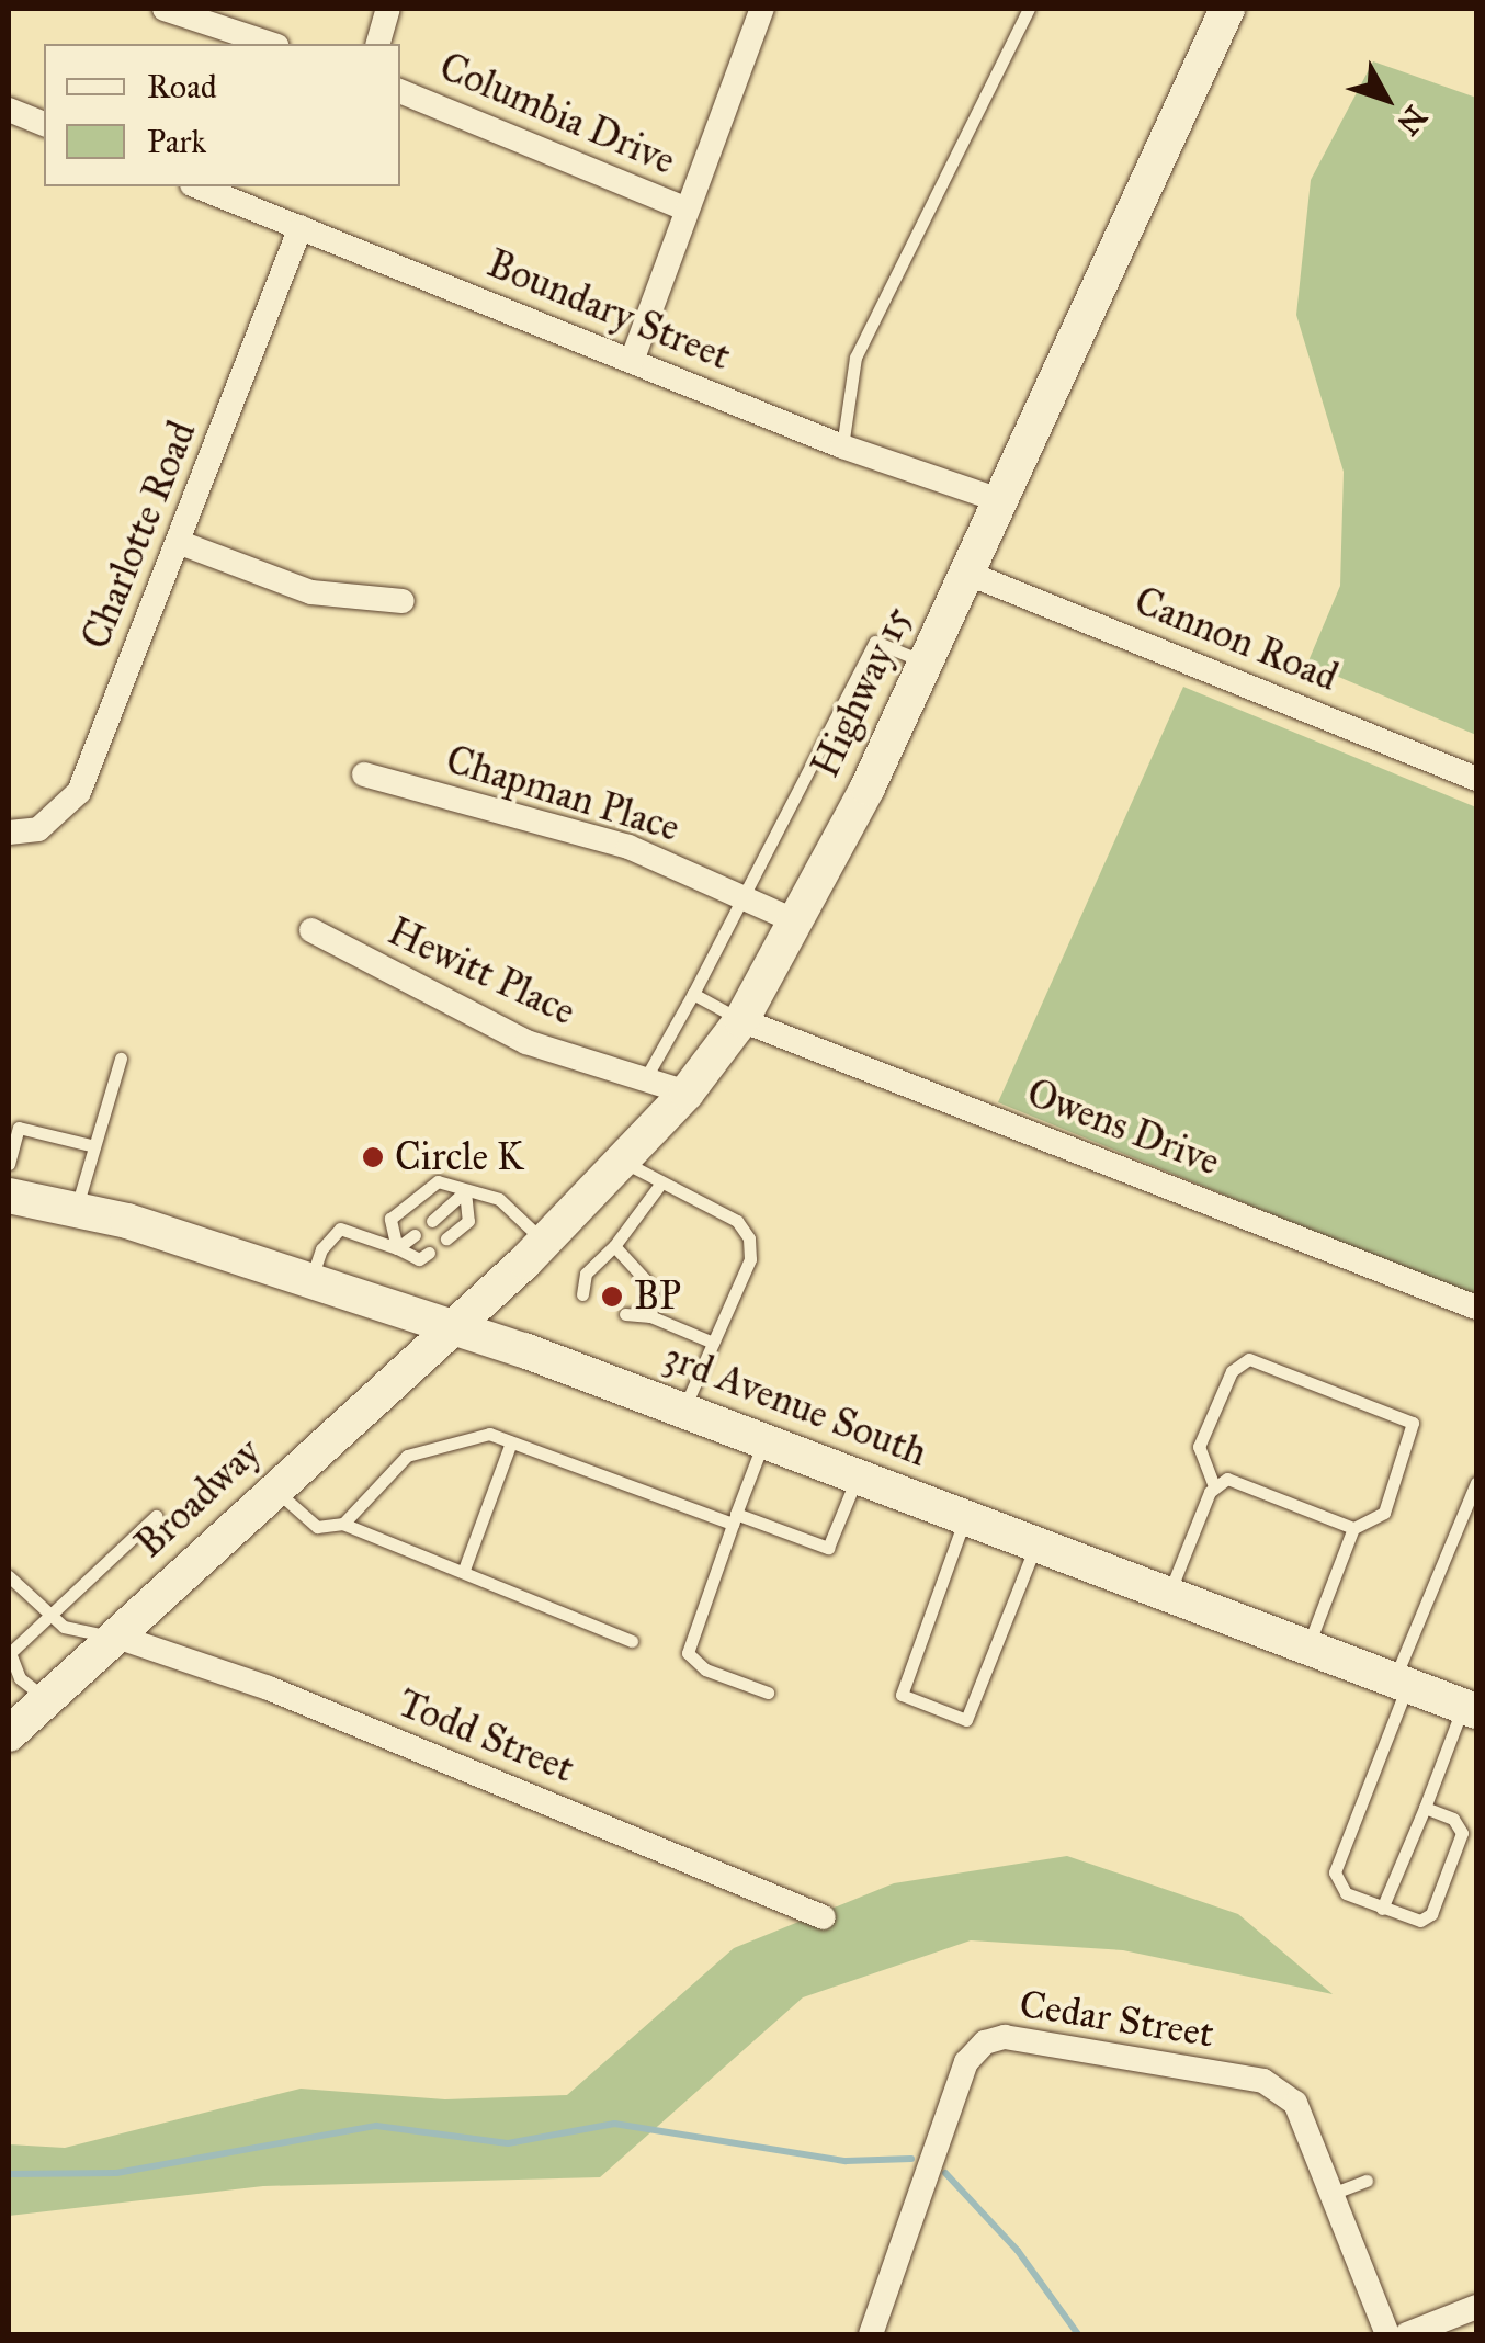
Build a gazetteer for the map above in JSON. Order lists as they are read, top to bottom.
{
  "streets": {
    "main road": ["Highway 15", "3rd Avenue South", "Broadway"],
    "street": [
      "Columbia Drive",
      "Boundary Street",
      "Charlotte Road",
      "Cannon Road",
      "Chapman Place",
      "Hewitt Place",
      "Owens Drive",
      "Todd Street",
      "Cedar Street"
    ]
  },
  "crossings": [
    ["Columbia Drive", "Boundary Street"],
    ["Boundary Street", "Charlotte Road"],
    ["Boundary Street", "Highway 15"],
    ["Cannon Road", "Highway 15"],
    ["Highway 15", "Chapman Place"],
    ["Highway 15", "Hewitt Place"],
    ["Highway 15", "Owens Drive"],
    ["Highway 15", "3rd Avenue South"],
    ["Highway 15", "Broadway"],
    ["3rd Avenue South", "Broadway"],
    ["Broadway", "Todd Street"]
  ],
  "places": ["Circle K", "BP"],
  "legend": ["Road", "Park"],
  "north": "bottom right"
}
